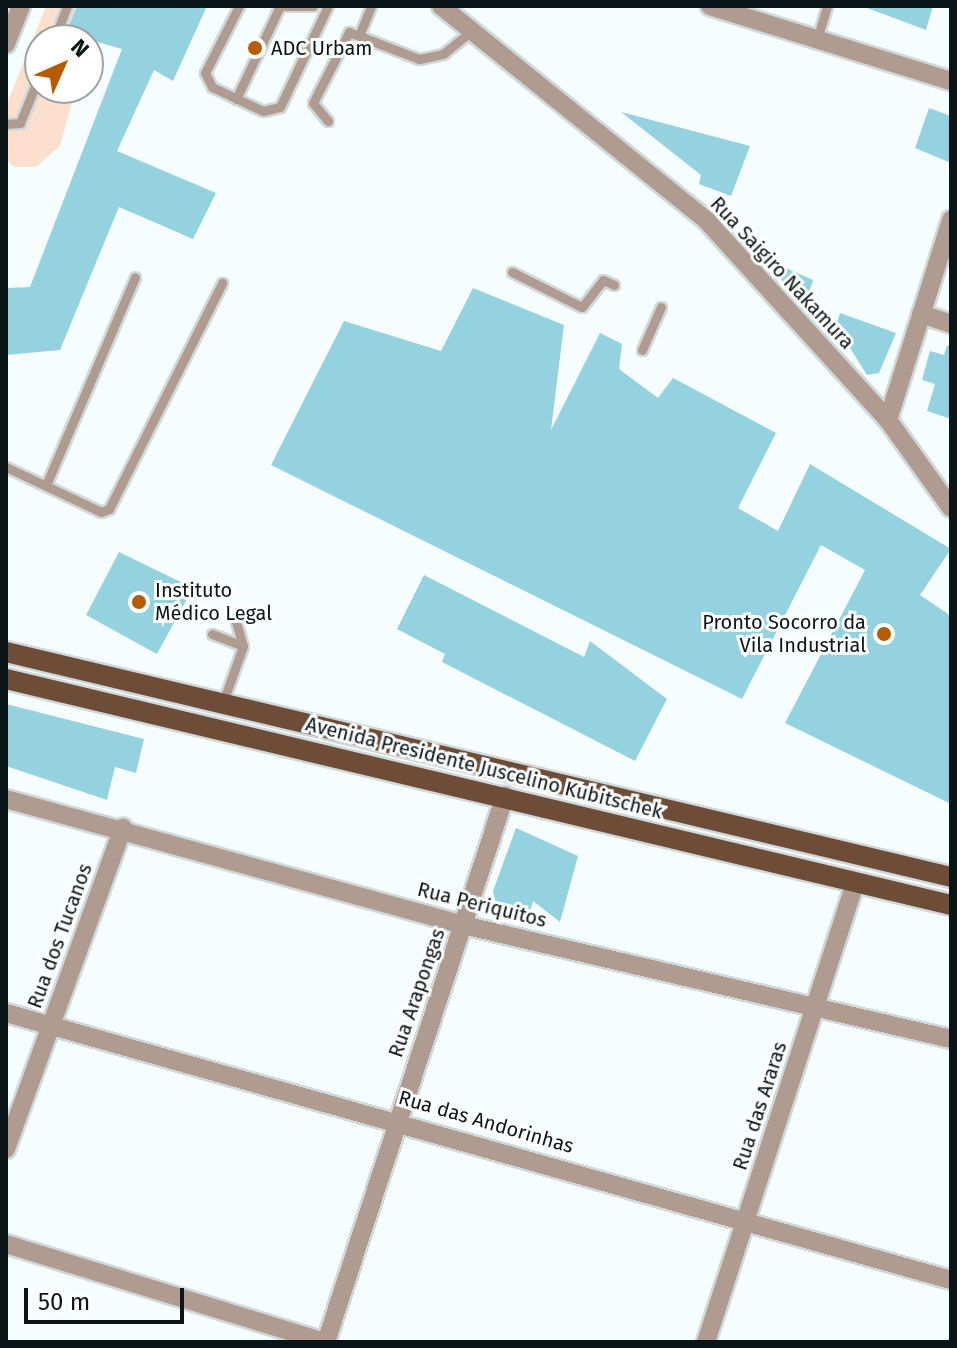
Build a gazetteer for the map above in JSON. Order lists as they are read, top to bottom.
{
  "streets": {
    "main road": ["Avenida Presidente Juscelino Kubitschek"],
    "street": [
      "Rua Saigiro Nakamura",
      "Rua Periquitos",
      "Rua dos Tucanos",
      "Rua Arapongas",
      "Rua das Araras",
      "Rua das Andorinhas"
    ]
  },
  "crossings": [
    ["Avenida Presidente Juscelino Kubitschek", "Rua Arapongas"],
    ["Avenida Presidente Juscelino Kubitschek", "Rua das Araras"],
    ["Rua Periquitos", "Rua dos Tucanos"],
    ["Rua Periquitos", "Rua Arapongas"],
    ["Rua Periquitos", "Rua das Araras"],
    ["Rua dos Tucanos", "Rua das Andorinhas"],
    ["Rua Arapongas", "Rua das Andorinhas"],
    ["Rua das Araras", "Rua das Andorinhas"]
  ],
  "places": ["ADC Urbam", "Instituto Médico Legal", "Pronto Socorro da Vila Industrial"],
  "scale_bar": "50 m",
  "north": "top right"
}
